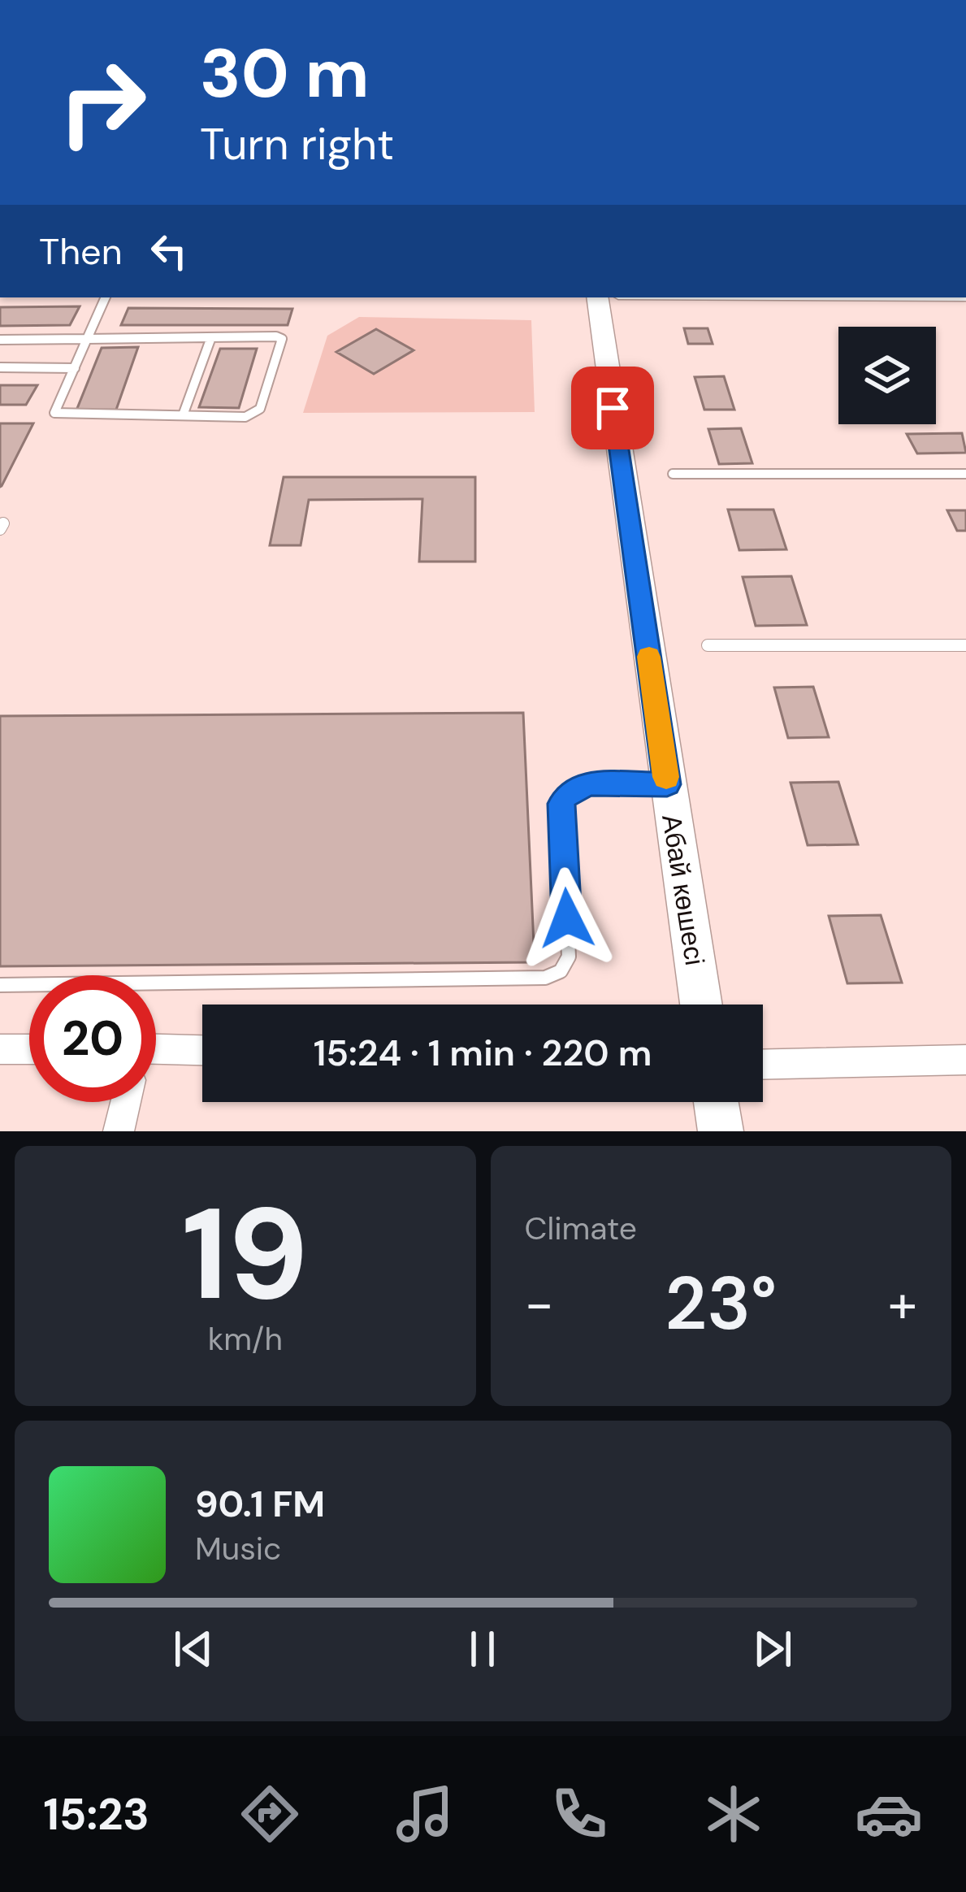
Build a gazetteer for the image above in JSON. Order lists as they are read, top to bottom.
{
  "streets": {
    "main road": ["Абай көшесі"]
  },
  "page": {
    "turn": ["30 m", "Turn right"],
    "then": "Then",
    "limit": "20",
    "trip": "15:24 · 1 min · 220 m",
    "tile": [
      ["19", "km/h"],
      "Climate"
    ],
    "heat": ["−", "23°", "+"],
    "song": ["90.1 FM", "Music"],
    "tabs": "15:23"
  }
}
